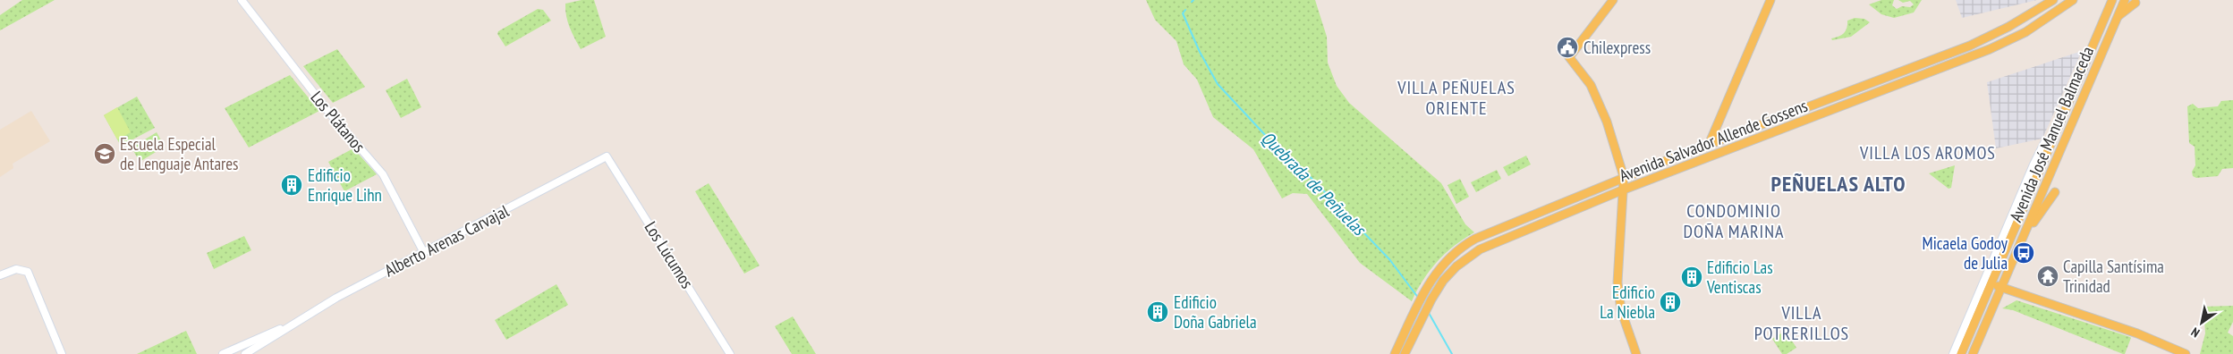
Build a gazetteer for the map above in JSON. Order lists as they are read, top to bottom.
{
  "streets": {
    "main road": ["Avenida José Manuel Balmaceda", "Avenida Salvador Allende Gossens"],
    "street": ["Los Plátanos", "Alberto Arenas Carvajal", "Los Lúcumos"]
  },
  "crossings": [
    ["Los Plátanos", "Alberto Arenas Carvajal"],
    ["Alberto Arenas Carvajal", "Los Lúcumos"]
  ],
  "districts": [
    "VILLA PEÑUELAS ORIENTE",
    "VILLA LOS AROMOS",
    "PEÑUELAS ALTO",
    "CONDOMINIO DOÑA MARINA",
    "VILLA POTRERILLOS"
  ],
  "water": ["Quebrada de Peñuelas"],
  "places": {
    "public building": ["Chilexpress"],
    "school or university": ["Escuela Especial de Lenguaje Antares"],
    "building": [
      "Edificio Enrique Lihn",
      "Edificio Las Ventiscas",
      "Edificio La Niebla",
      "Edificio Doña Gabriela"
    ],
    "bus stop": ["Micaela Godoy de Julia"],
    "temple": ["Capilla Santísima Trinidad"]
  },
  "north": "bottom left"
}
